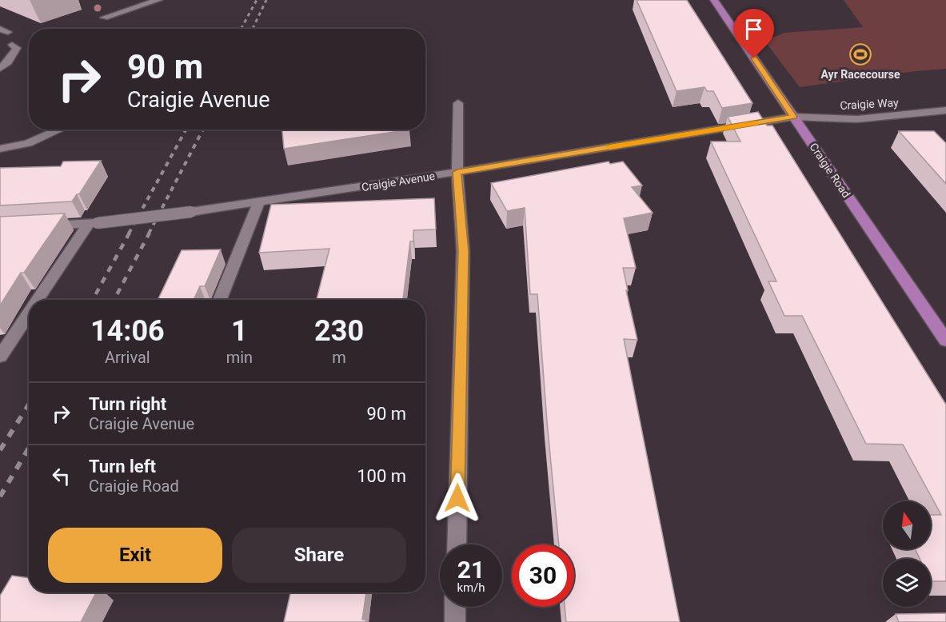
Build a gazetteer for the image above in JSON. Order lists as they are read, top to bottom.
{
  "streets": {
    "main road": ["Craigie Road"],
    "street": ["Craigie Way", "Craigie Avenue"]
  },
  "crossings": [
    ["Craigie Way", "Craigie Road"],
    ["Craigie Way", "Craigie Avenue"],
    ["Craigie Road", "Craigie Avenue"]
  ],
  "places": {
    "sports": ["Ayr Racecourse"]
  },
  "north": "top",
  "page": {
    "turn": ["90 m", "Craigie Avenue"],
    "eta": [
      "14:06",
      "Arrival",
      "1",
      "min",
      "230",
      "m"
    ],
    "list": [
      {
        "name": "Turn right",
        "note": "Craigie Avenue",
        "value": "90 m"
      },
      {
        "name": "Turn left",
        "note": "Craigie Road",
        "value": "100 m"
      }
    ],
    "buttons": ["Exit", "Share"],
    "speed": "21 km/h",
    "limit": "30"
  }
}
